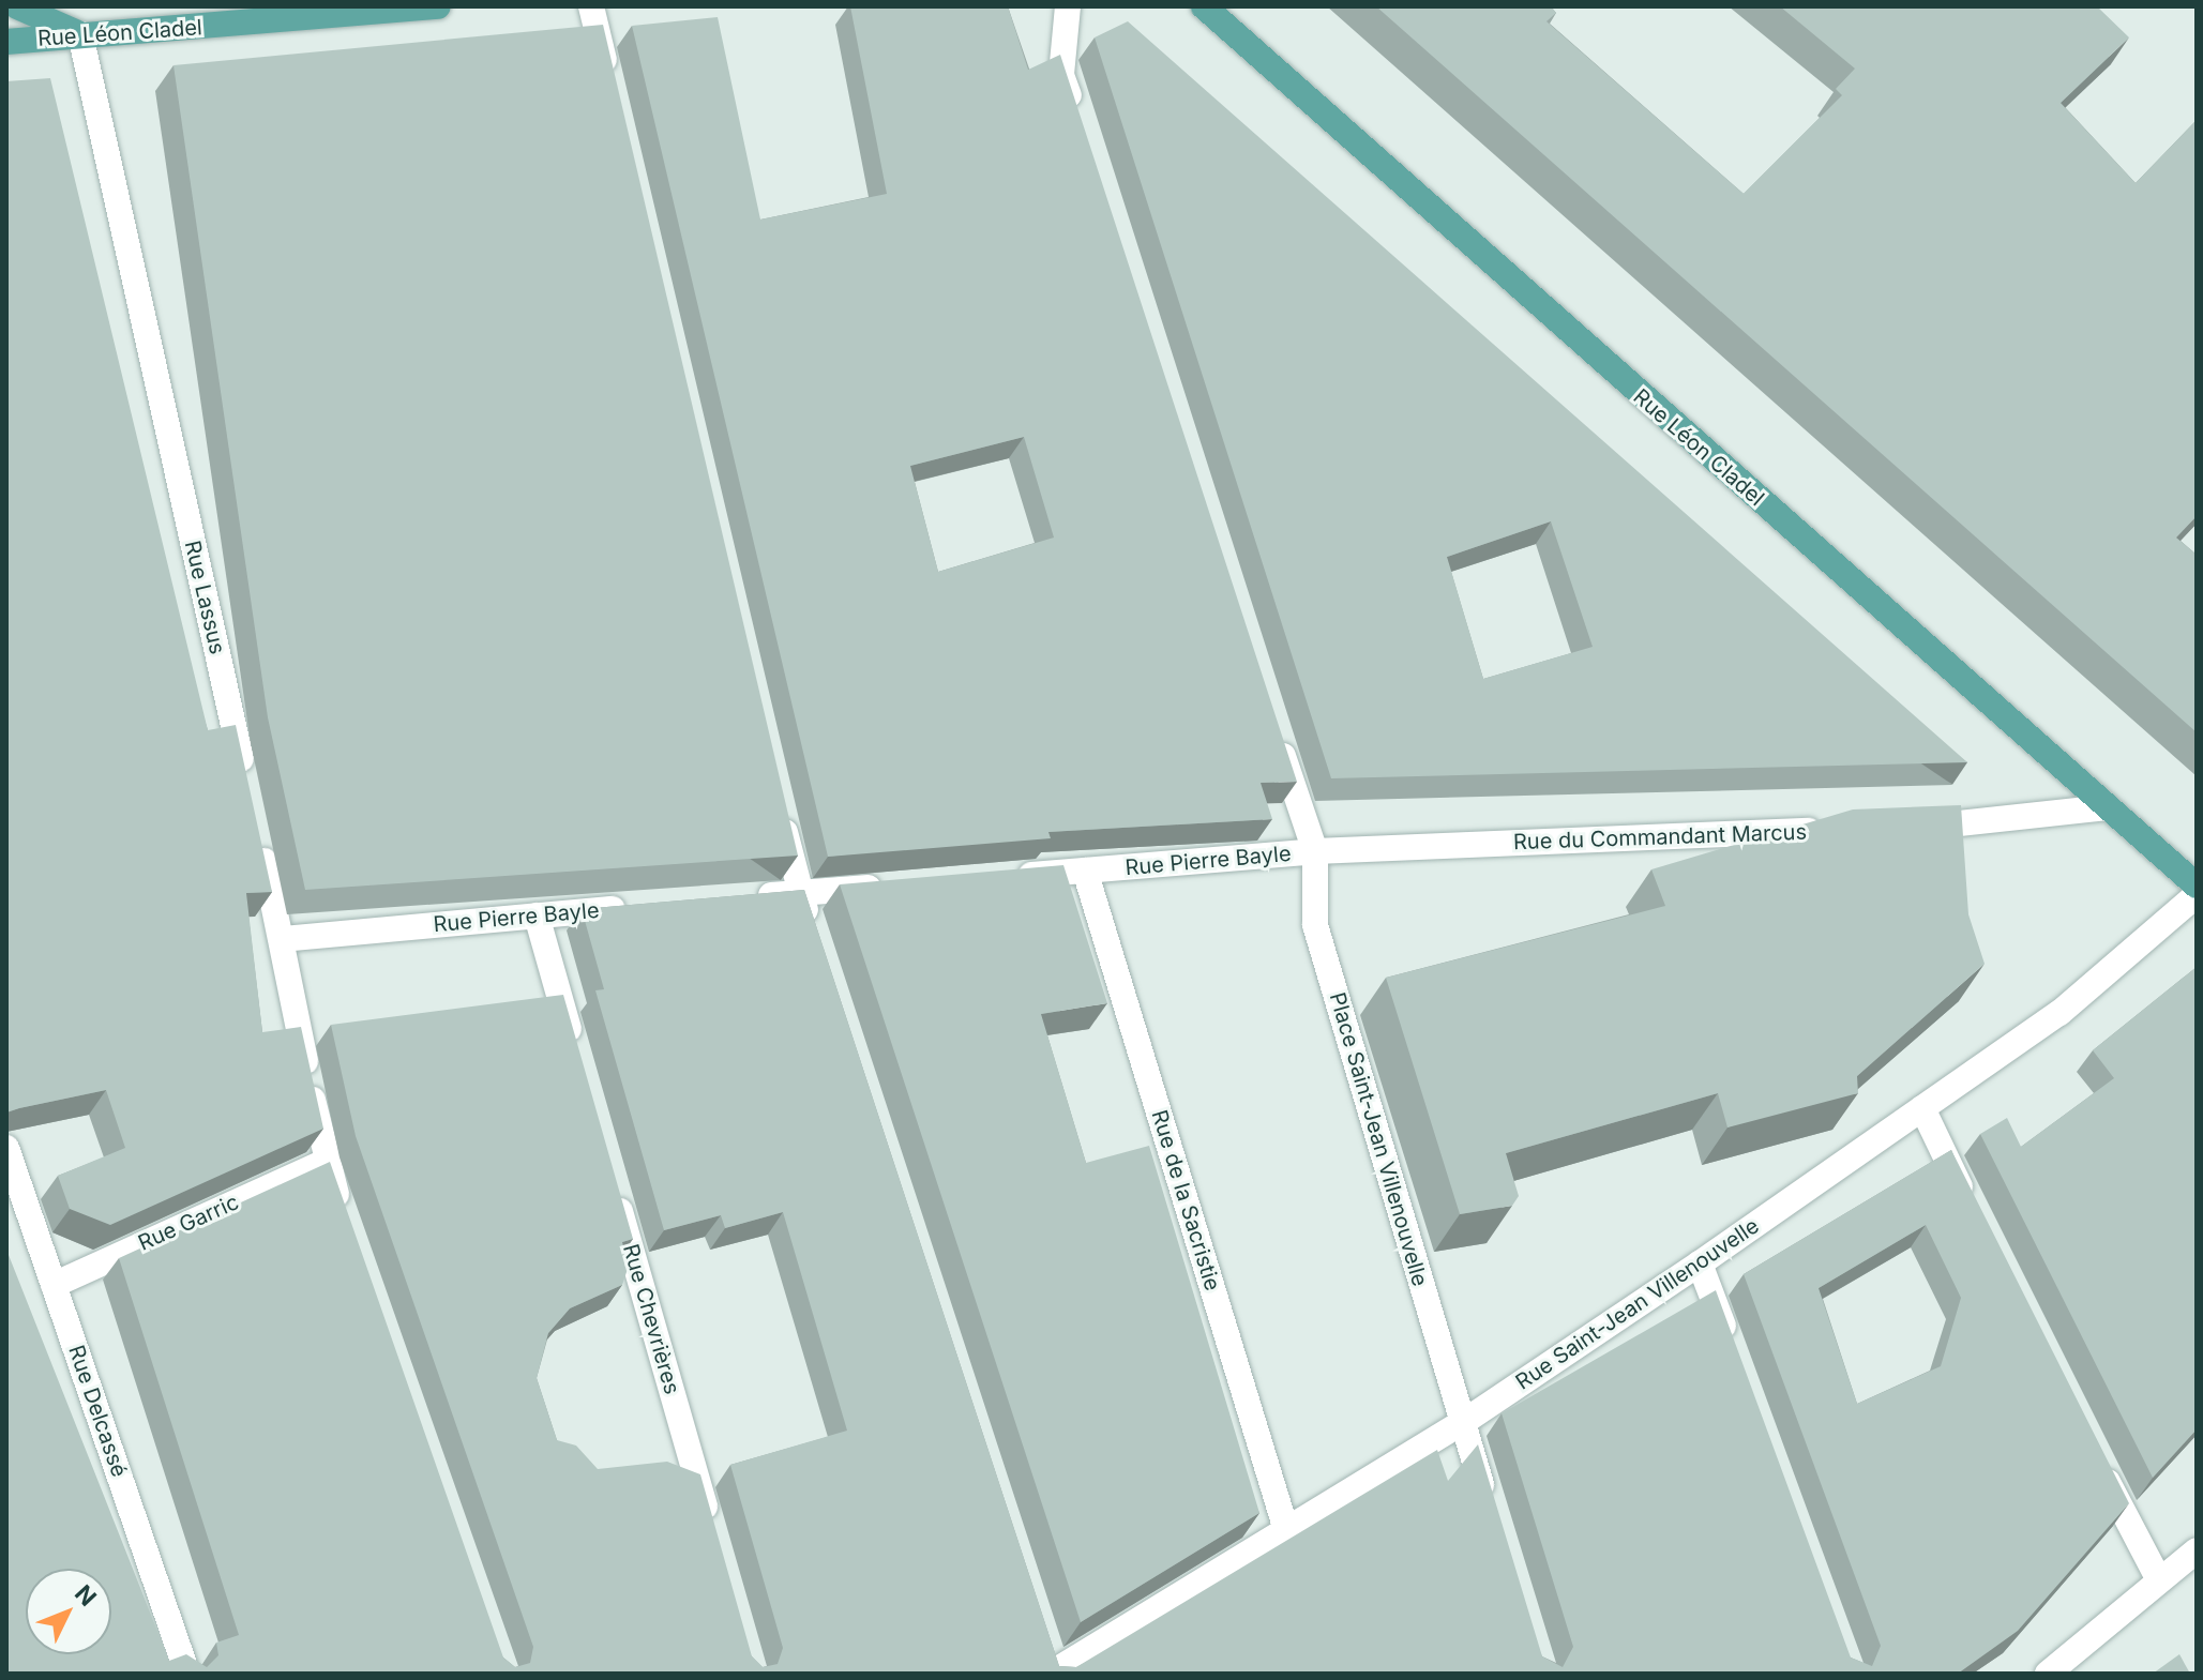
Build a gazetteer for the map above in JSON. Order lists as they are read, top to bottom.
{
  "streets": {
    "main road": ["Rue Léon Cladel"],
    "street": [
      "Rue Lassus",
      "Rue du Commandant Marcus",
      "Rue Pierre Bayle",
      "Place Saint-Jean Villenouvelle",
      "Rue de la Sacristie",
      "Rue Garric",
      "Rue Saint-Jean Villenouvelle",
      "Rue Chevrières",
      "Rue Delcassé"
    ]
  },
  "crossings": [
    ["Rue Léon Cladel", "Rue Lassus"],
    ["Rue du Commandant Marcus", "Rue Pierre Bayle"],
    ["Rue du Commandant Marcus", "Place Saint-Jean Villenouvelle"],
    ["Rue Pierre Bayle", "Place Saint-Jean Villenouvelle"],
    ["Rue Pierre Bayle", "Rue de la Sacristie"],
    ["Place Saint-Jean Villenouvelle", "Rue Saint-Jean Villenouvelle"],
    ["Rue de la Sacristie", "Rue Saint-Jean Villenouvelle"],
    ["Rue Garric", "Rue Delcassé"]
  ],
  "north": "top right"
}
